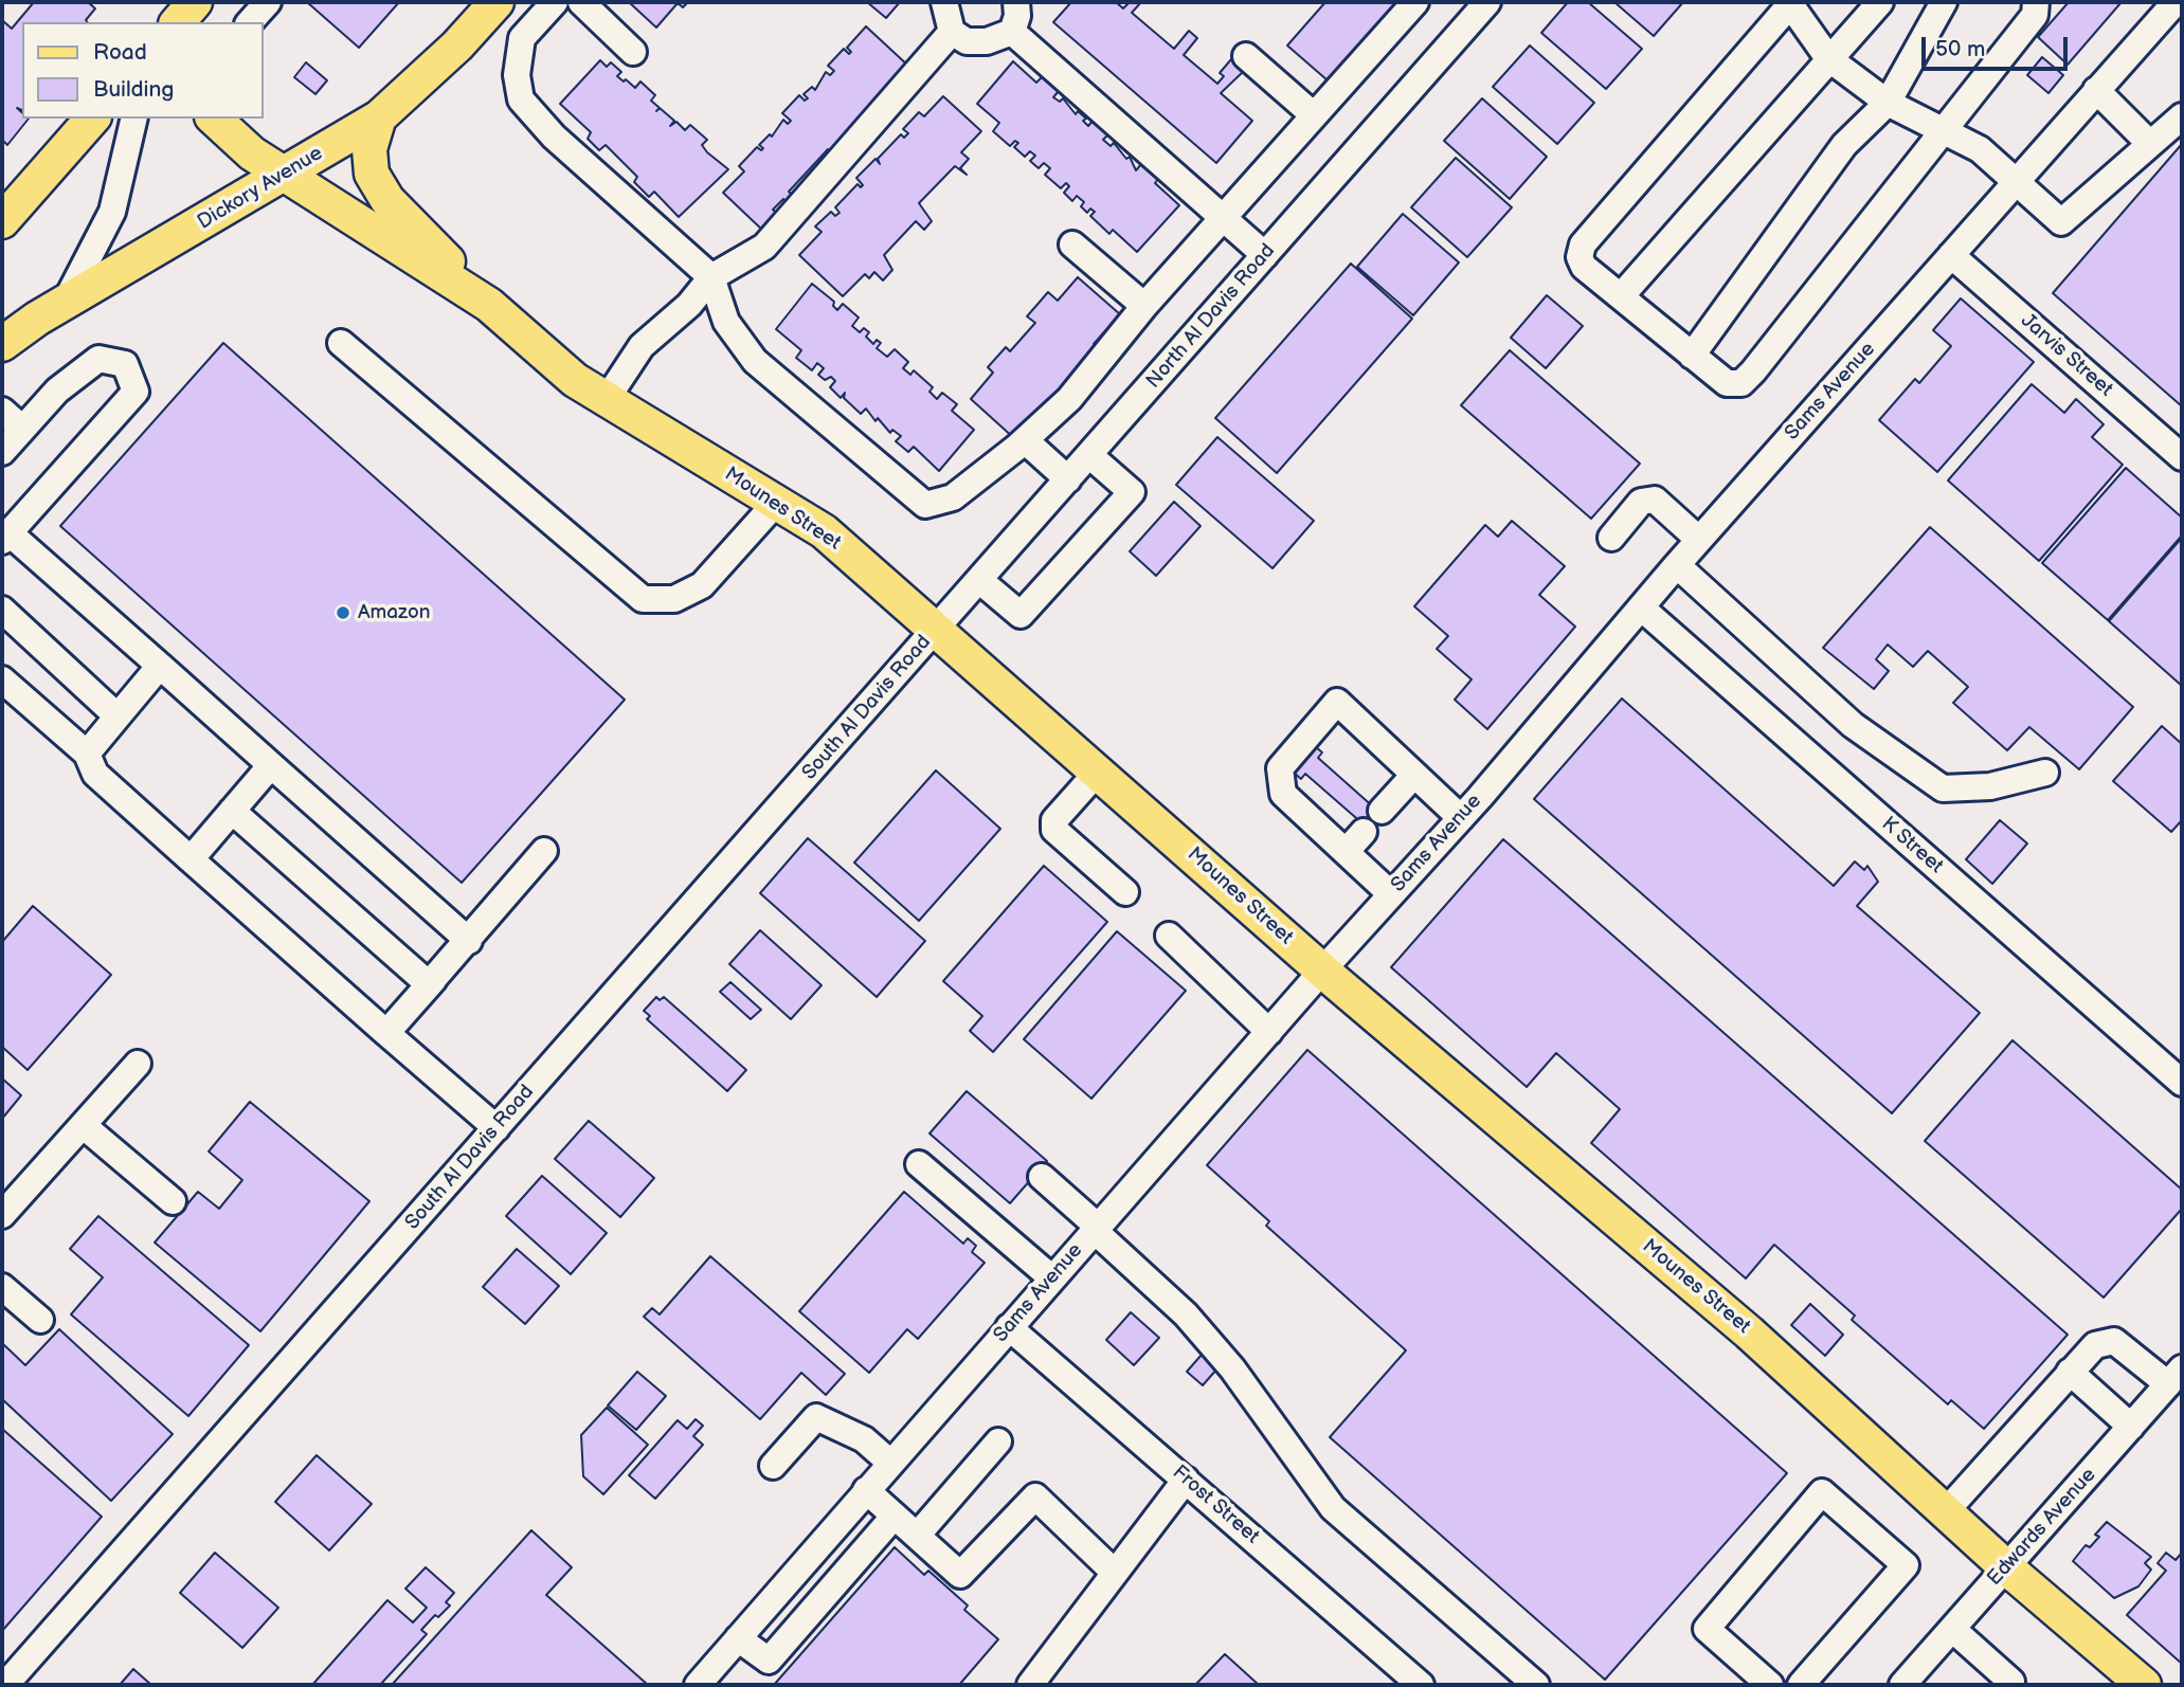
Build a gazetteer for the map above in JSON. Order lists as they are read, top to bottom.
{
  "streets": {
    "main road": ["Dickory Avenue", "Mounes Street"],
    "street": [
      "North Al Davis Road",
      "Jarvis Street",
      "Sams Avenue",
      "South Al Davis Road",
      "K Street",
      "Frost Street",
      "Edwards Avenue"
    ]
  },
  "crossings": [
    ["Dickory Avenue", "Mounes Street"],
    ["North Al Davis Road", "Mounes Street"],
    ["North Al Davis Road", "South Al Davis Road"],
    ["Jarvis Street", "Sams Avenue"],
    ["Sams Avenue", "Mounes Street"],
    ["Sams Avenue", "K Street"],
    ["Sams Avenue", "Frost Street"],
    ["Mounes Street", "South Al Davis Road"],
    ["Mounes Street", "Edwards Avenue"]
  ],
  "places": ["Amazon"],
  "legend": ["Road", "Building"],
  "scale_bar": "50 m"
}
